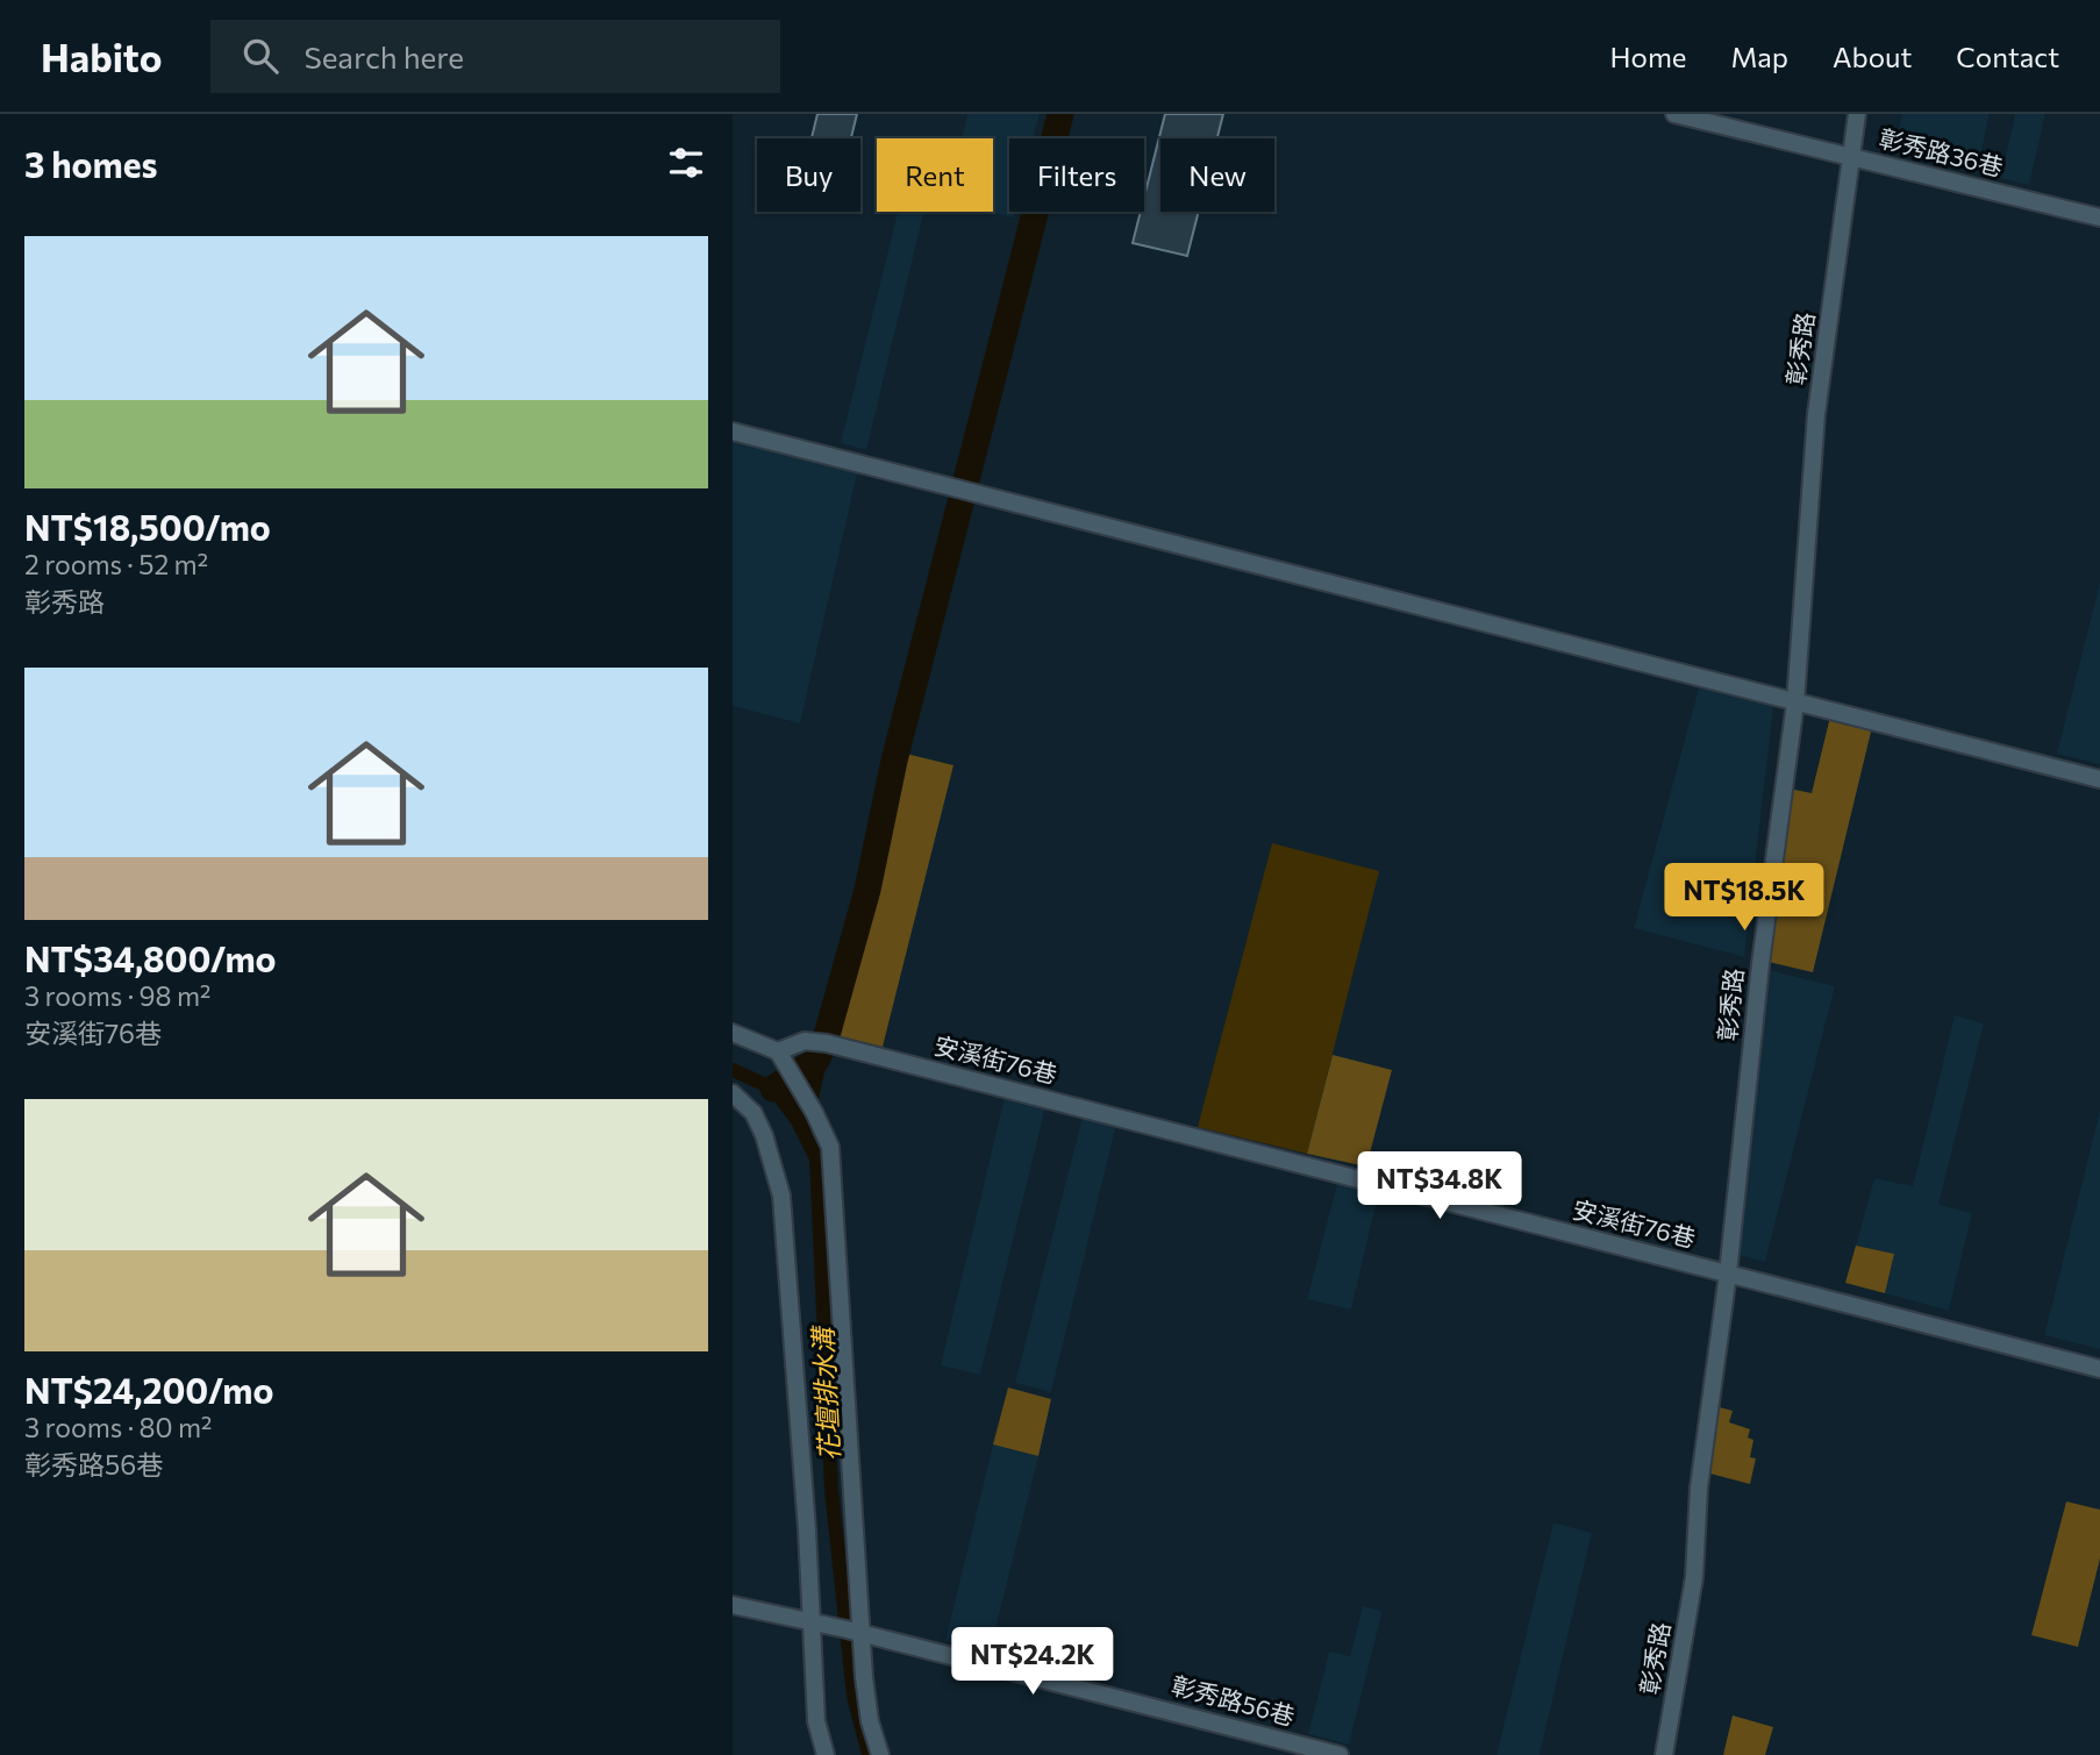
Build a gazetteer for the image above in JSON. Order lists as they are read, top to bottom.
{
  "streets": {
    "street": [
      "彰秀路36巷",
      "彰秀路",
      "安溪街76巷",
      "彰秀路56巷"
    ]
  },
  "crossings": [
    ["彰秀路36巷", "彰秀路"],
    ["彰秀路", "安溪街76巷"]
  ],
  "water": ["花壇排水溝"],
  "page": {
    "header": "Habito",
    "search": "Search here",
    "nav": [
      "Home",
      "Map",
      "About",
      "Contact"
    ],
    "heading": "3 homes",
    "chip": [
      "Buy",
      "Rent",
      "Filters",
      "New"
    ],
    "list": [
      {
        "name": "NT$18,500/mo",
        "note": "2 rooms · 52 m² · 彰秀路"
      },
      {
        "name": "NT$34,800/mo",
        "note": "3 rooms · 98 m² · 安溪街76巷"
      },
      {
        "name": "NT$24,200/mo",
        "note": "3 rooms · 80 m² · 彰秀路56巷"
      }
    ],
    "price": ["NT$18.5K", "NT$34.8K", "NT$24.2K"]
  }
}
